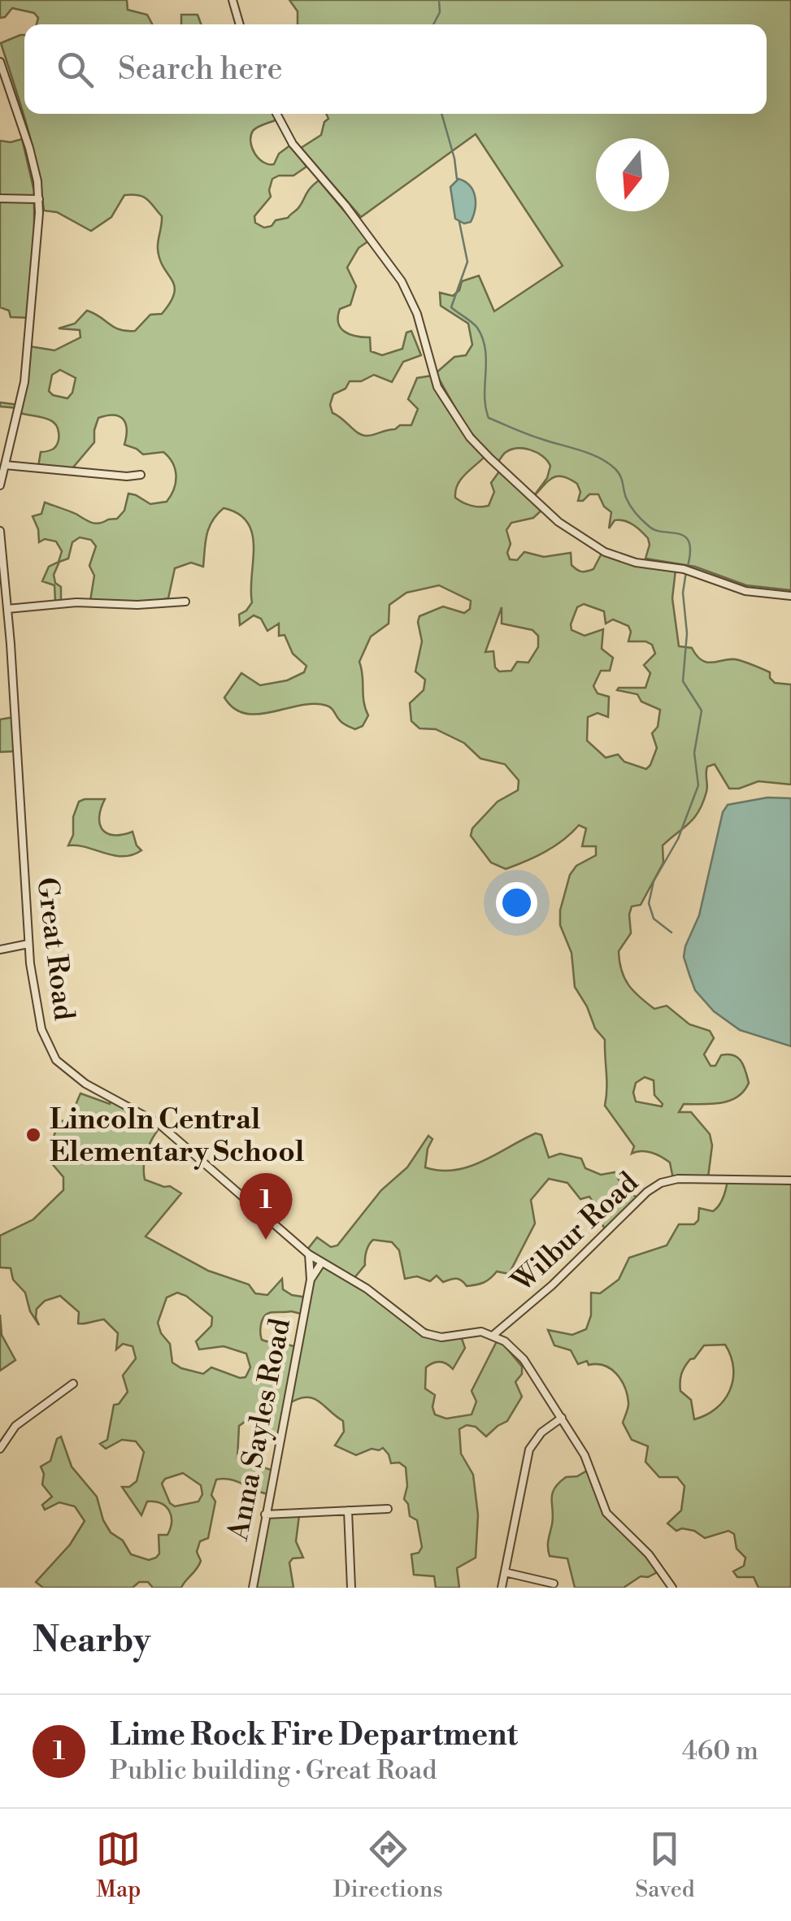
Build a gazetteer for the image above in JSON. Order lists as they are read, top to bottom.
{
  "streets": {
    "street": ["Great Road", "Wilbur Road", "Anna Sayles Road"]
  },
  "crossings": [
    ["Great Road", "Wilbur Road"],
    ["Great Road", "Anna Sayles Road"]
  ],
  "places": ["Lincoln Central Elementary School"],
  "north": "bottom",
  "page": {
    "search": "Search here",
    "pins": "1",
    "heading": "Nearby",
    "list": [
      {
        "mark": "1",
        "name": "Lime Rock Fire Department",
        "note": "Public building · Great Road",
        "value": "460 m"
      }
    ],
    "nav": ["Map", "Directions", "Saved"]
  }
}
